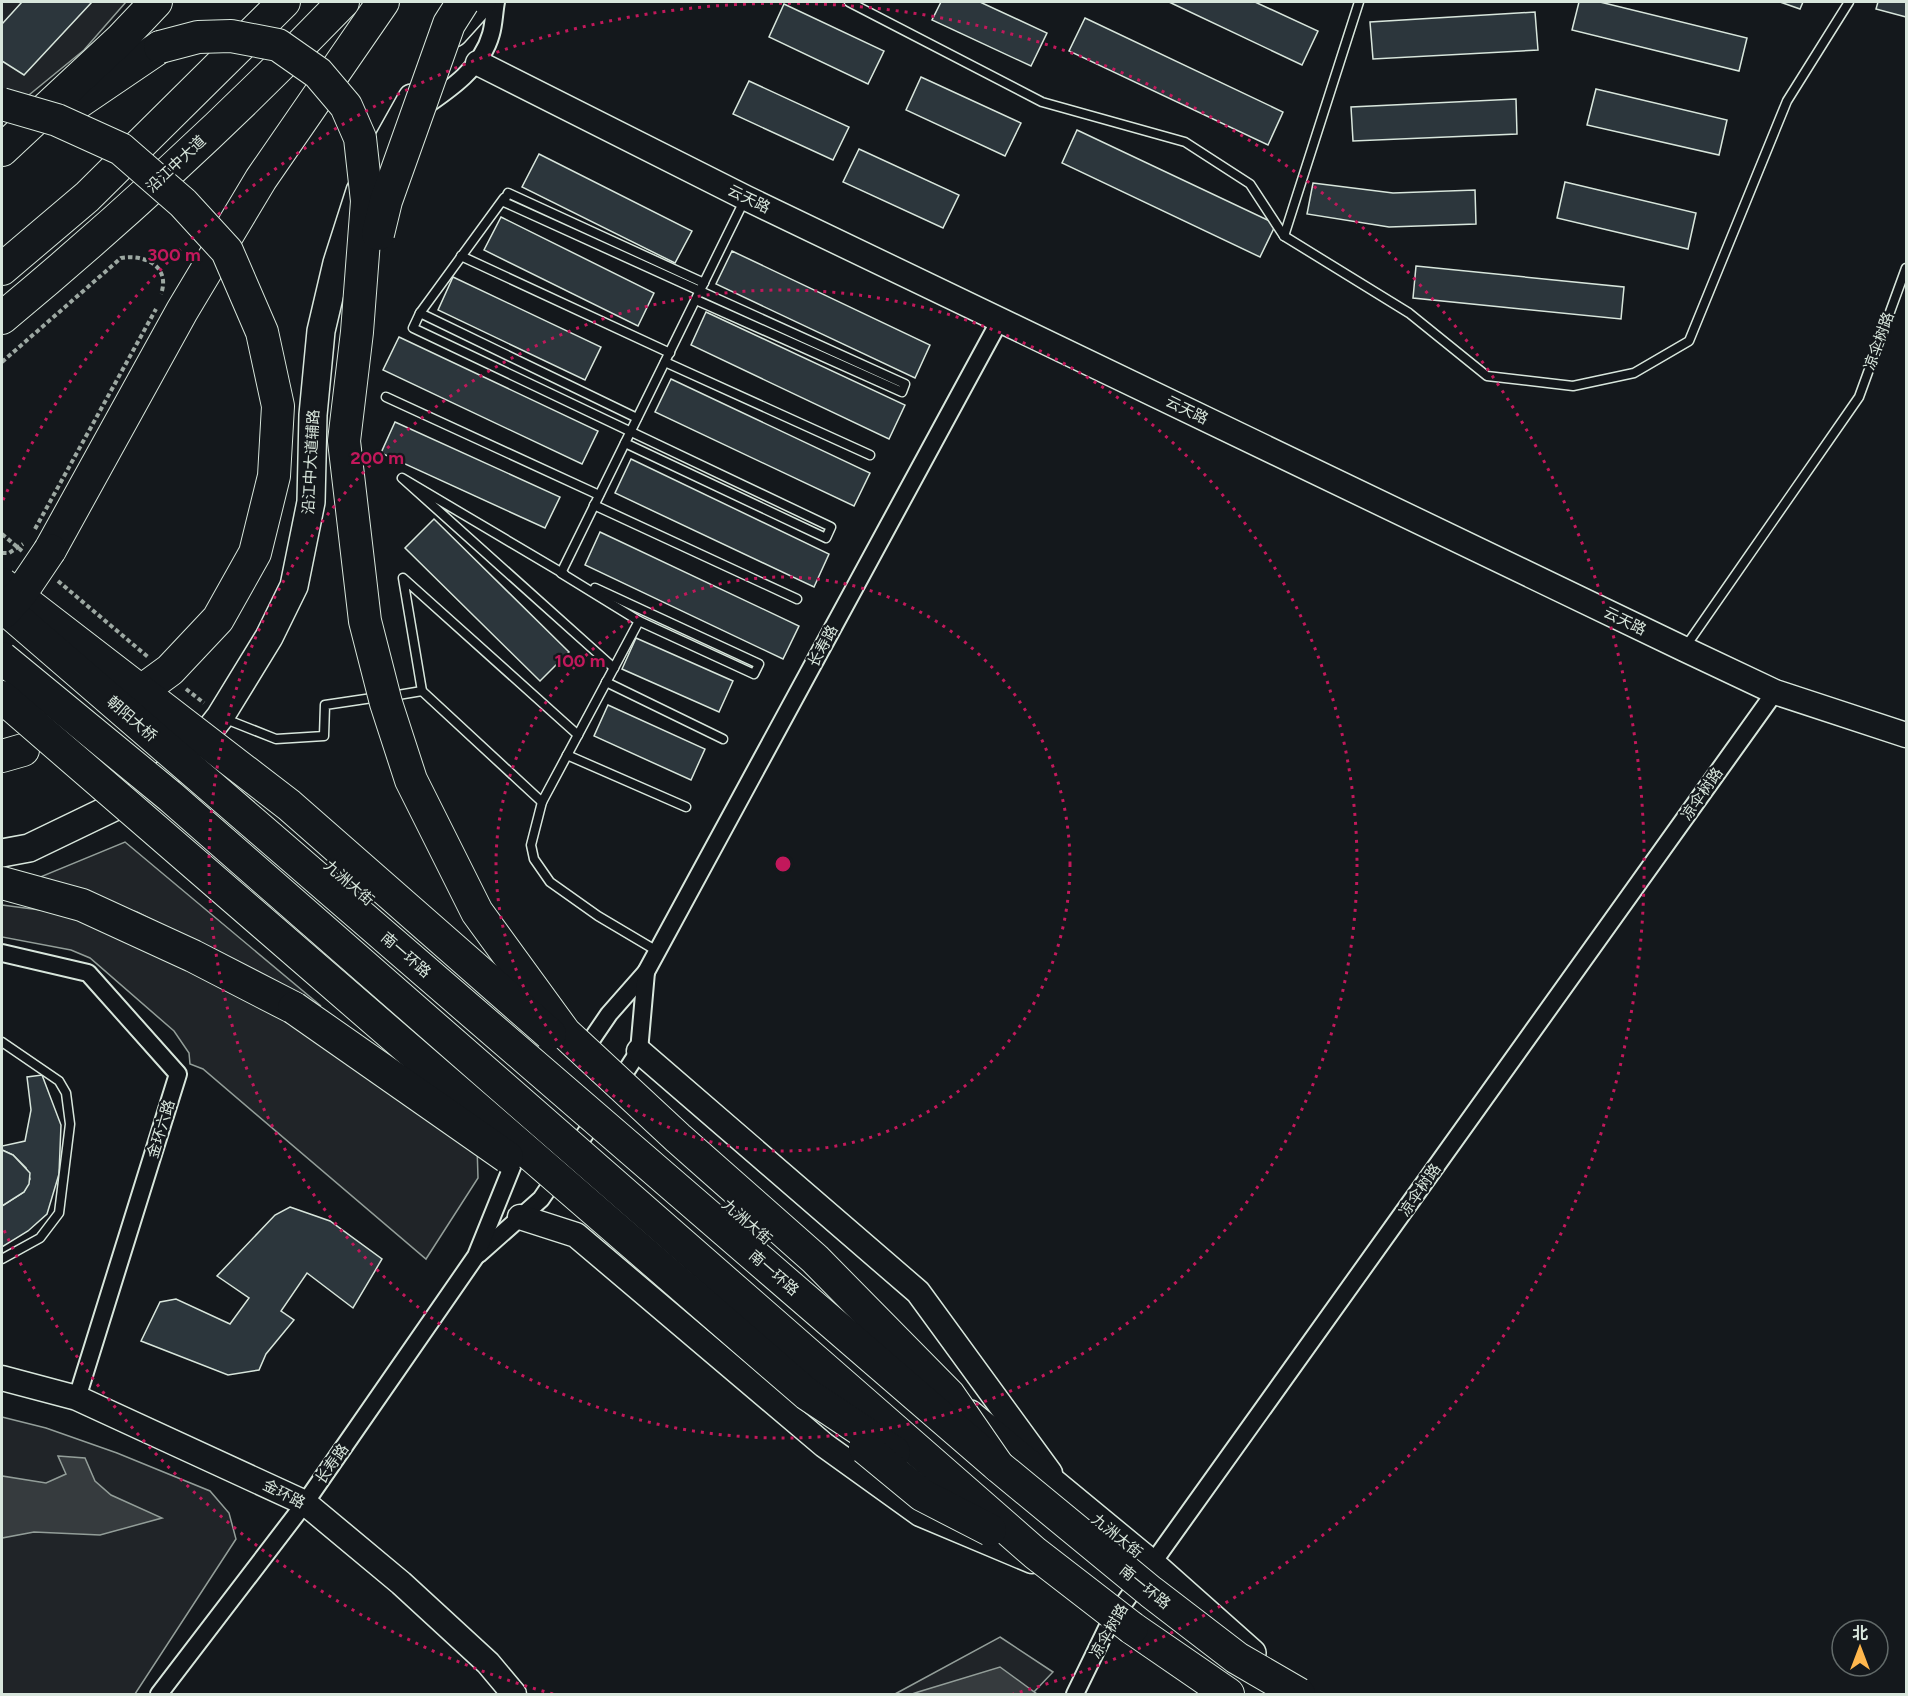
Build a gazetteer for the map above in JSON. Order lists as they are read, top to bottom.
{
  "streets": {
    "highway": ["沿江中大道", "朝阳大桥", "南一环路"],
    "main road": ["沿江中大道辅路", "九洲大街"],
    "street": [
      "云天路",
      "凉伞树路",
      "长寿路",
      "金环六路",
      "金环路"
    ]
  },
  "crossings": [
    ["云天路", "凉伞树路"],
    ["云天路", "长寿路"],
    ["凉伞树路", "九洲大街"],
    ["沿江中大道辅路", "九洲大街"],
    ["长寿路", "九洲大街"],
    ["长寿路", "金环路"],
    ["朝阳大桥", "南一环路"],
    ["九洲大街", "南一环路"],
    ["金环六路", "金环路"]
  ],
  "north": "top",
  "rings": ["300 m", "200 m", "100 m"]
}
